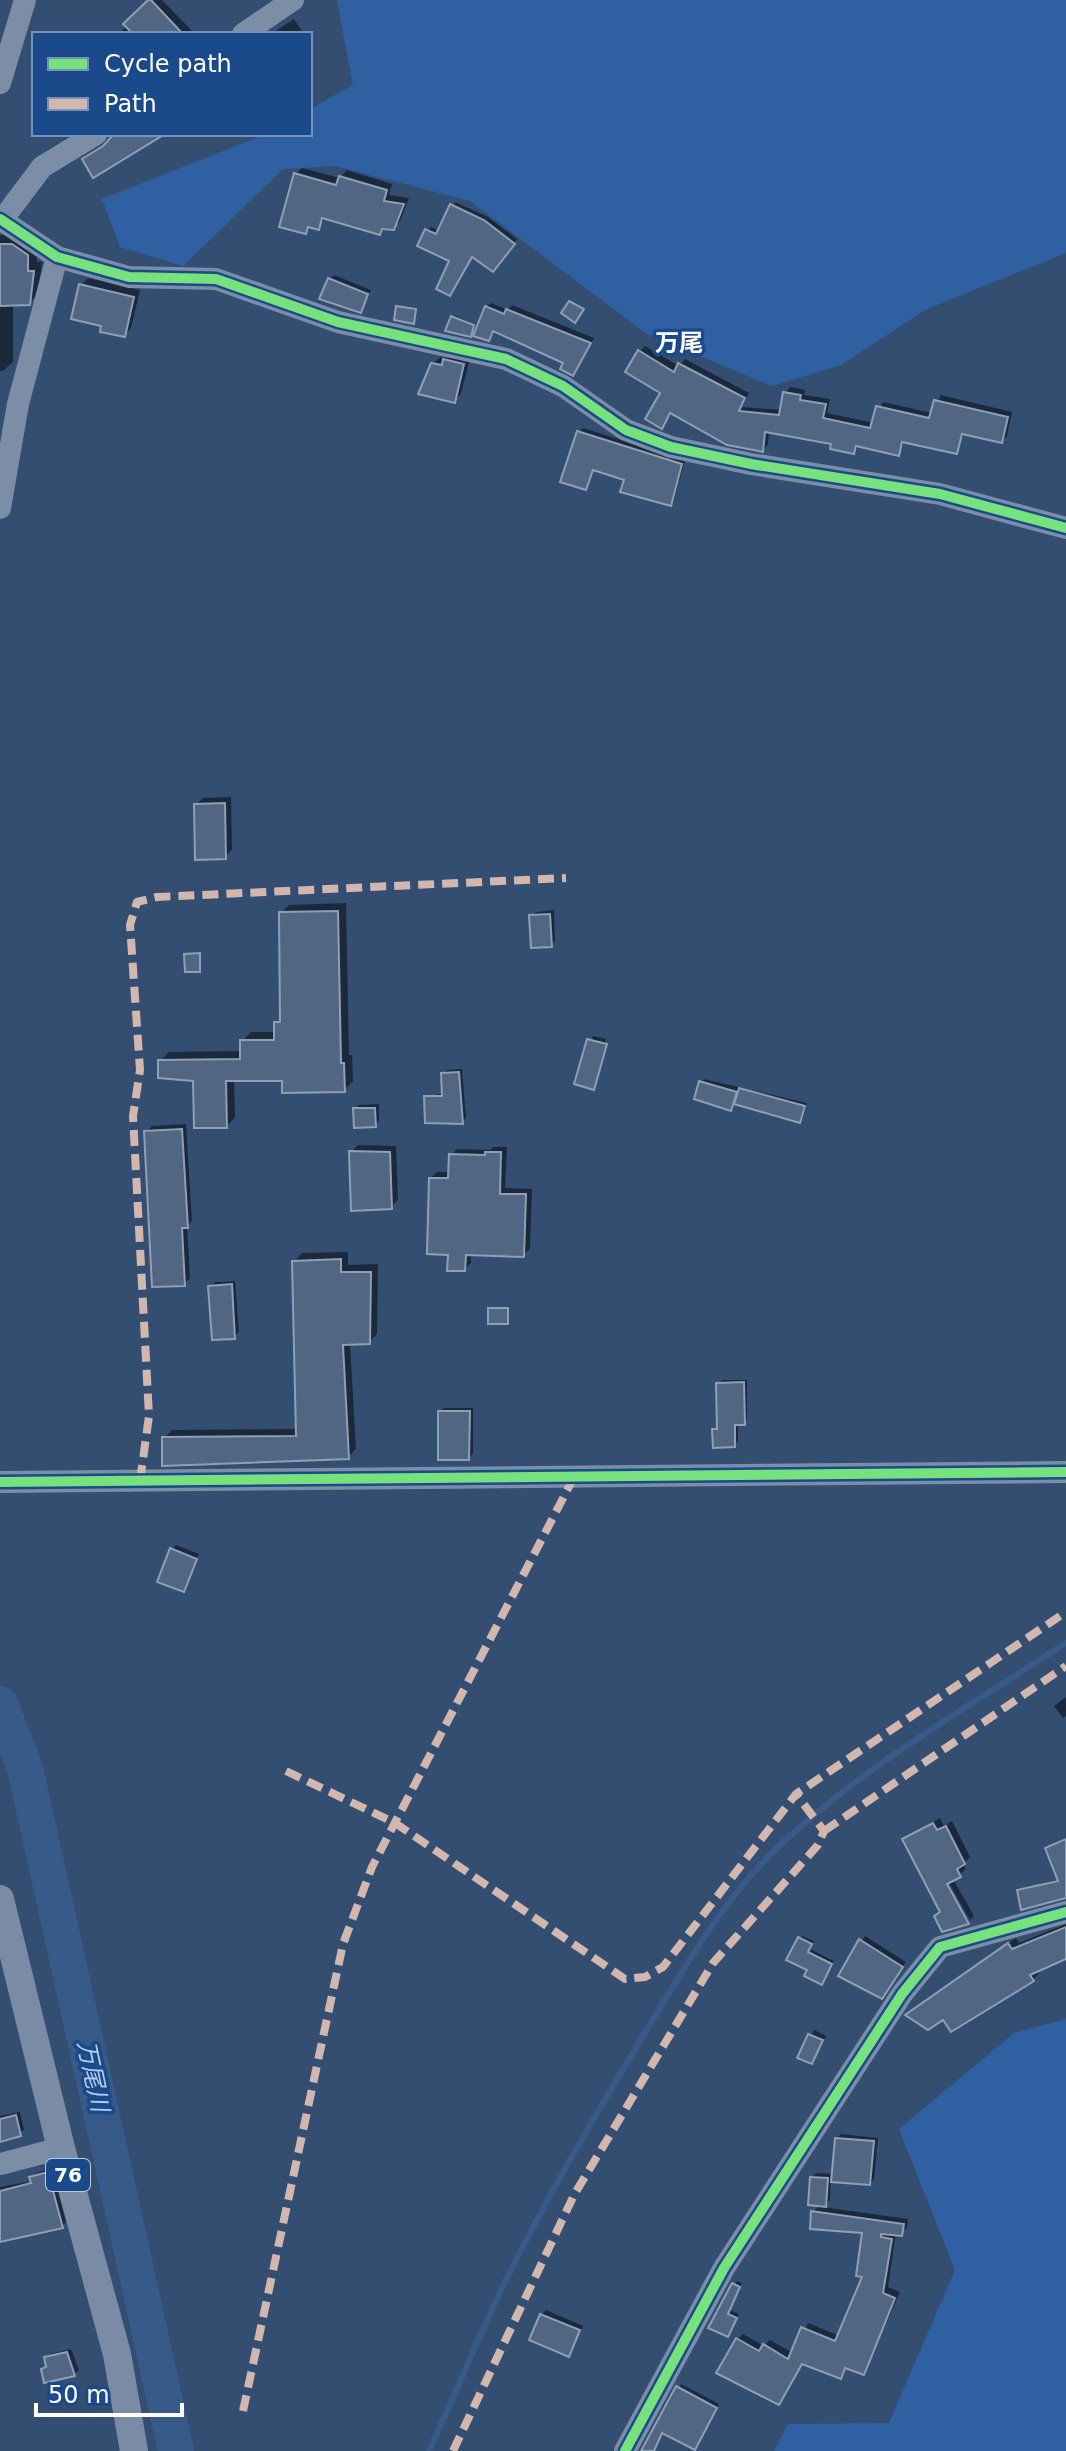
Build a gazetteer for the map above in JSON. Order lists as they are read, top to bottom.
{
  "streets": {
    "main road": ["76"]
  },
  "districts": ["万尾"],
  "water": ["万尾川"],
  "legend": ["Cycle path", "Path"],
  "scale_bar": "50 m"
}
